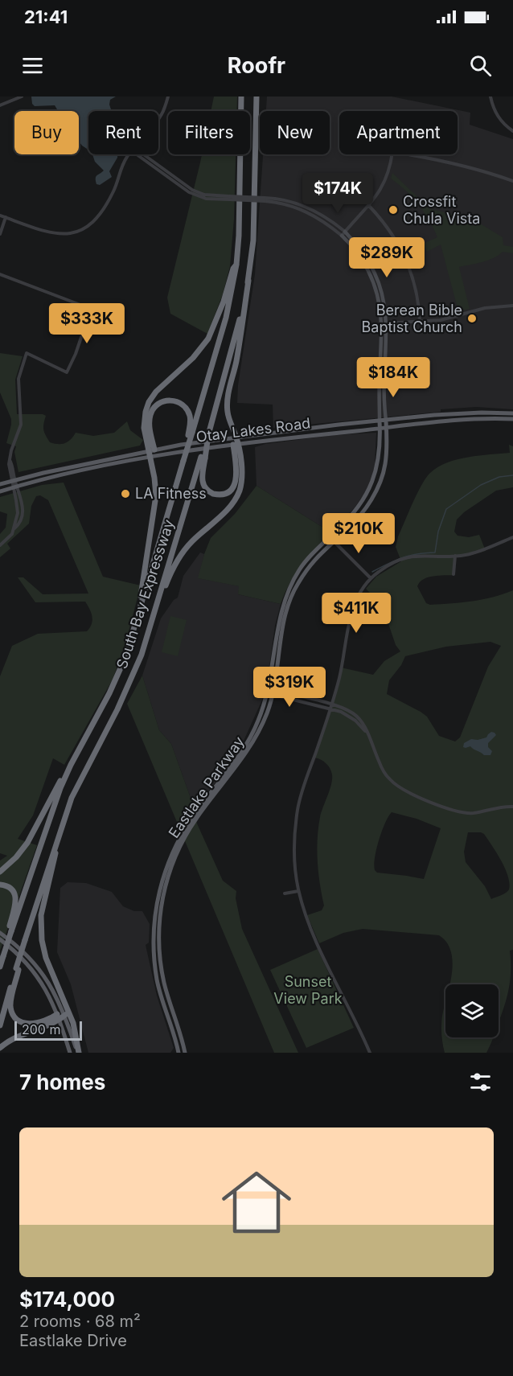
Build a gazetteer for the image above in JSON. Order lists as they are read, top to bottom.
{
  "streets": {
    "highway": ["South Bay Expressway"],
    "main road": ["Otay Lakes Road", "Eastlake Parkway"]
  },
  "crossings": [
    ["Otay Lakes Road", "Eastlake Parkway"]
  ],
  "parks": ["Sunset View Park"],
  "places": ["Crossfit Chula Vista", "Berean Bible Baptist Church", "LA Fitness"],
  "scale_bar": "200 m",
  "page": {
    "status": "21:41",
    "header": "Roofr",
    "chip": [
      "Buy",
      "Rent",
      "Filters",
      "New",
      "Apartment"
    ],
    "price": [
      "$174K",
      "$289K",
      "$333K",
      "$184K",
      "$210K",
      "$411K",
      "$319K"
    ],
    "scale": "200 m",
    "heading": "7 homes",
    "list": [
      {
        "name": "$174,000",
        "note": "2 rooms · 68 m² · Eastlake Drive"
      }
    ]
  }
}
